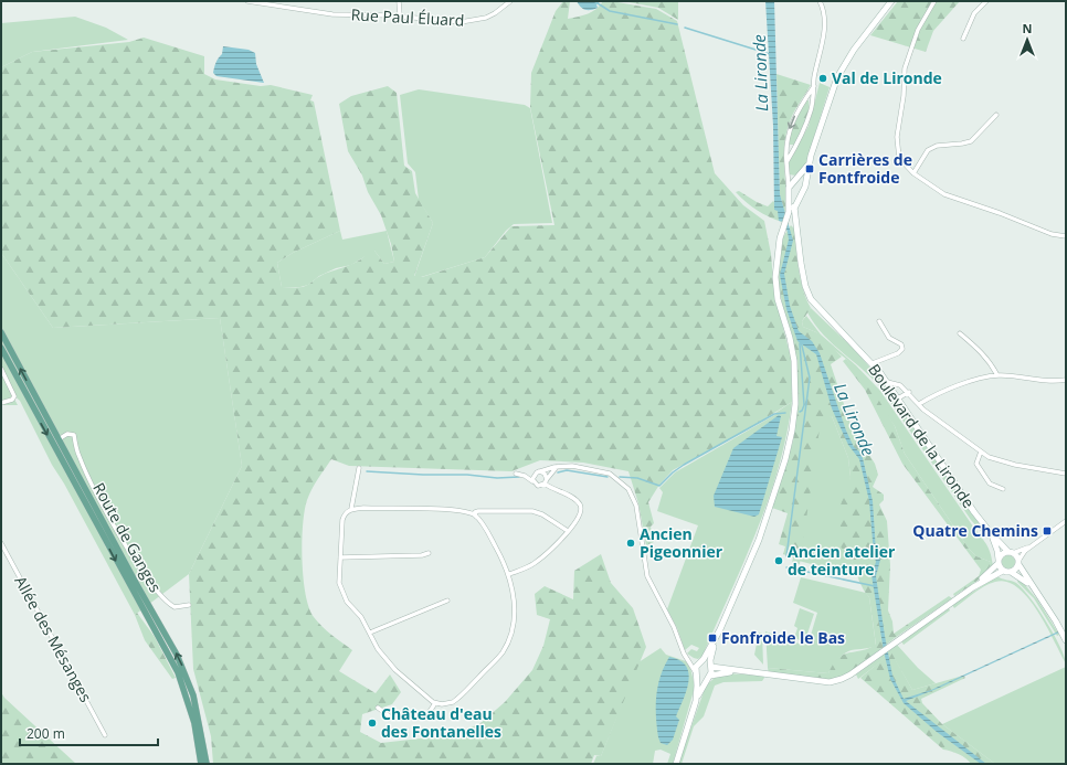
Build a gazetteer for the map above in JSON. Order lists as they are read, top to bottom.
{
  "streets": {
    "main road": ["Route de Ganges"],
    "street": ["Rue Paul Éluard", "Boulevard de la Lironde", "Allée des Mésanges"]
  },
  "water": ["La Lironde"],
  "places": {
    "other": [
      "Val de Lironde",
      "Ancien Pigeonnier",
      "Ancien atelier de teinture",
      "Château d'eau des Fontanelles"
    ],
    "transit": ["Carrières de Fontfroide", "Quatre Chemins", "Fonfroide le Bas"]
  },
  "scale_bar": "200 m",
  "north": "top"
}
